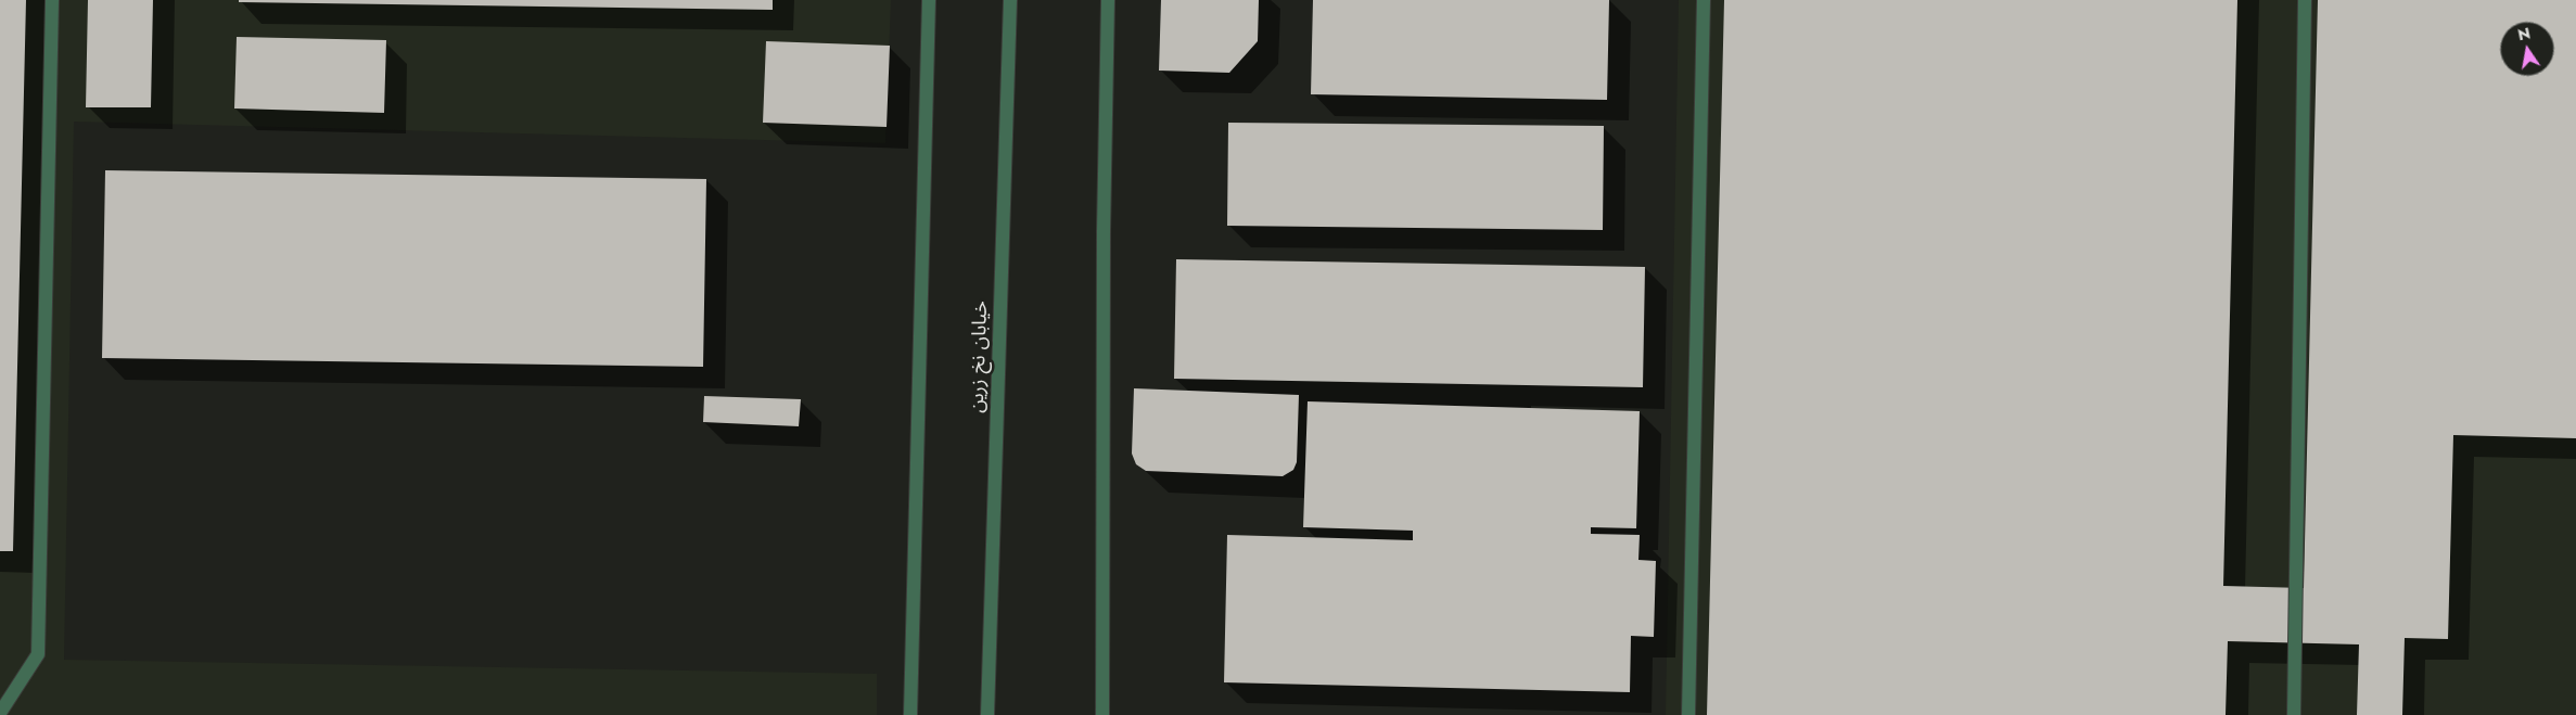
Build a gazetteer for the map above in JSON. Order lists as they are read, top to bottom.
{
  "streets": {
    "street": ["خیابان نخ زرین"]
  },
  "north": "top"
}
